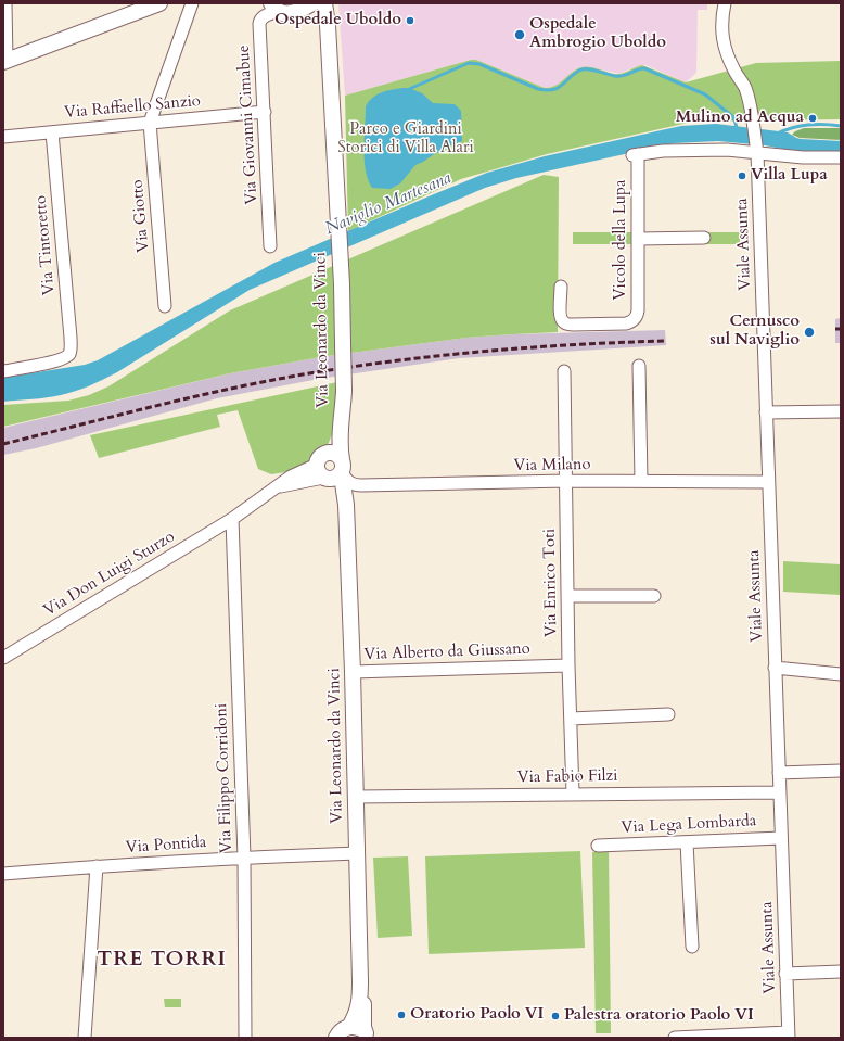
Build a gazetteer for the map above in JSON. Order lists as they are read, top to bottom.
{
  "streets": {
    "street": [
      "Via Raffaello Sanzio",
      "Via Giovanni Cimabue",
      "Via Giotto",
      "Vicolo della Lupa",
      "Viale Assunta",
      "Via Tintoretto",
      "Via Leonardo da Vinci",
      "Via Milano",
      "Via Don Luigi Sturzo",
      "Via Enrico Toti",
      "Via Alberto da Giussano",
      "Via Fabio Filzi",
      "Via Filippo Corridoni",
      "Via Lega Lombarda",
      "Via Pontida"
    ]
  },
  "crossings": [
    ["Via Raffaello Sanzio", "Via Giovanni Cimabue"],
    ["Via Raffaello Sanzio", "Via Giotto"],
    ["Via Raffaello Sanzio", "Via Tintoretto"],
    ["Vicolo della Lupa", "Viale Assunta"],
    ["Viale Assunta", "Via Milano"],
    ["Viale Assunta", "Via Fabio Filzi"],
    ["Viale Assunta", "Via Lega Lombarda"],
    ["Via Leonardo da Vinci", "Via Milano"],
    ["Via Leonardo da Vinci", "Via Don Luigi Sturzo"],
    ["Via Leonardo da Vinci", "Via Alberto da Giussano"],
    ["Via Leonardo da Vinci", "Via Fabio Filzi"],
    ["Via Leonardo da Vinci", "Via Pontida"],
    ["Via Milano", "Via Enrico Toti"],
    ["Via Don Luigi Sturzo", "Via Filippo Corridoni"],
    ["Via Enrico Toti", "Via Alberto da Giussano"],
    ["Via Enrico Toti", "Via Fabio Filzi"],
    ["Via Filippo Corridoni", "Via Pontida"]
  ],
  "districts": ["TRE TORRI"],
  "water": ["Naviglio Martesana"],
  "parks": ["Parco e Giardini Storici di Villa Alari"],
  "places": [
    "Ospedale Uboldo",
    "Ospedale Ambrogio Uboldo",
    "Mulino ad Acqua",
    "Villa Lupa",
    "Cernusco sul Naviglio",
    "Oratorio Paolo VI",
    "Palestra oratorio Paolo VI"
  ]
}
